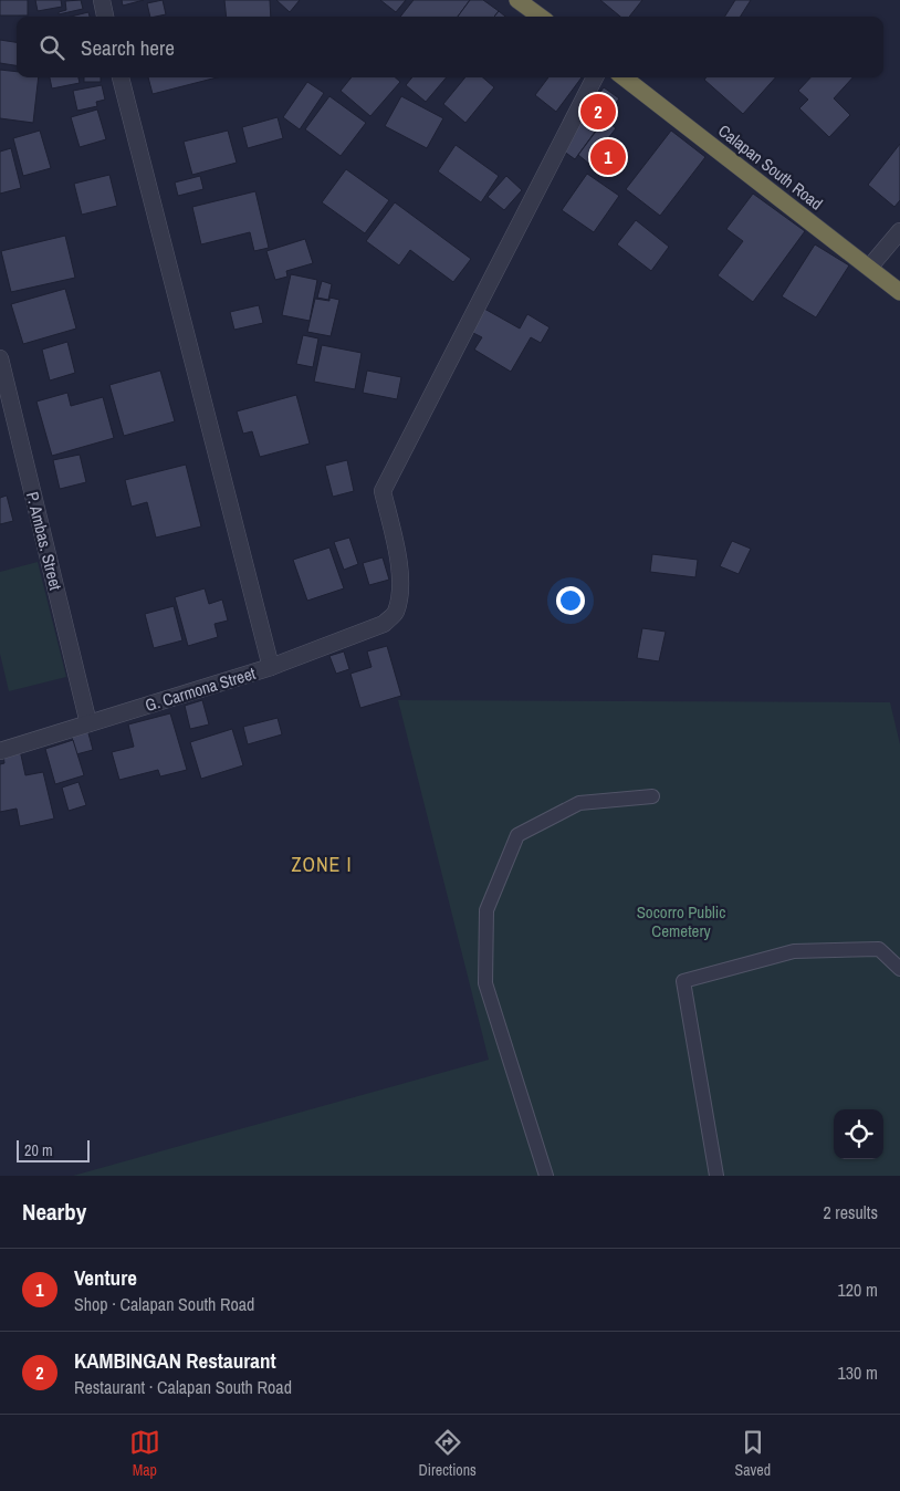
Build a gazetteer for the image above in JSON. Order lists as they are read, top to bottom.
{
  "streets": {
    "highway": ["Calapan South Road"],
    "street": ["P. Ambas. Street", "G. Carmona Street"]
  },
  "crossings": [
    ["P. Ambas. Street", "G. Carmona Street"]
  ],
  "districts": ["ZONE I"],
  "parks": ["Socorro Public Cemetery"],
  "scale_bar": "20 m",
  "page": {
    "search": "Search here",
    "pins": ["2", "1"],
    "scale": "20 m",
    "heading": ["Nearby", "2 results"],
    "list": [
      {
        "mark": "1",
        "name": "Venture",
        "note": "Shop · Calapan South Road",
        "value": "120 m"
      },
      {
        "mark": "2",
        "name": "KAMBINGAN Restaurant",
        "note": "Restaurant · Calapan South Road",
        "value": "130 m"
      }
    ],
    "nav": ["Map", "Directions", "Saved"]
  }
}
